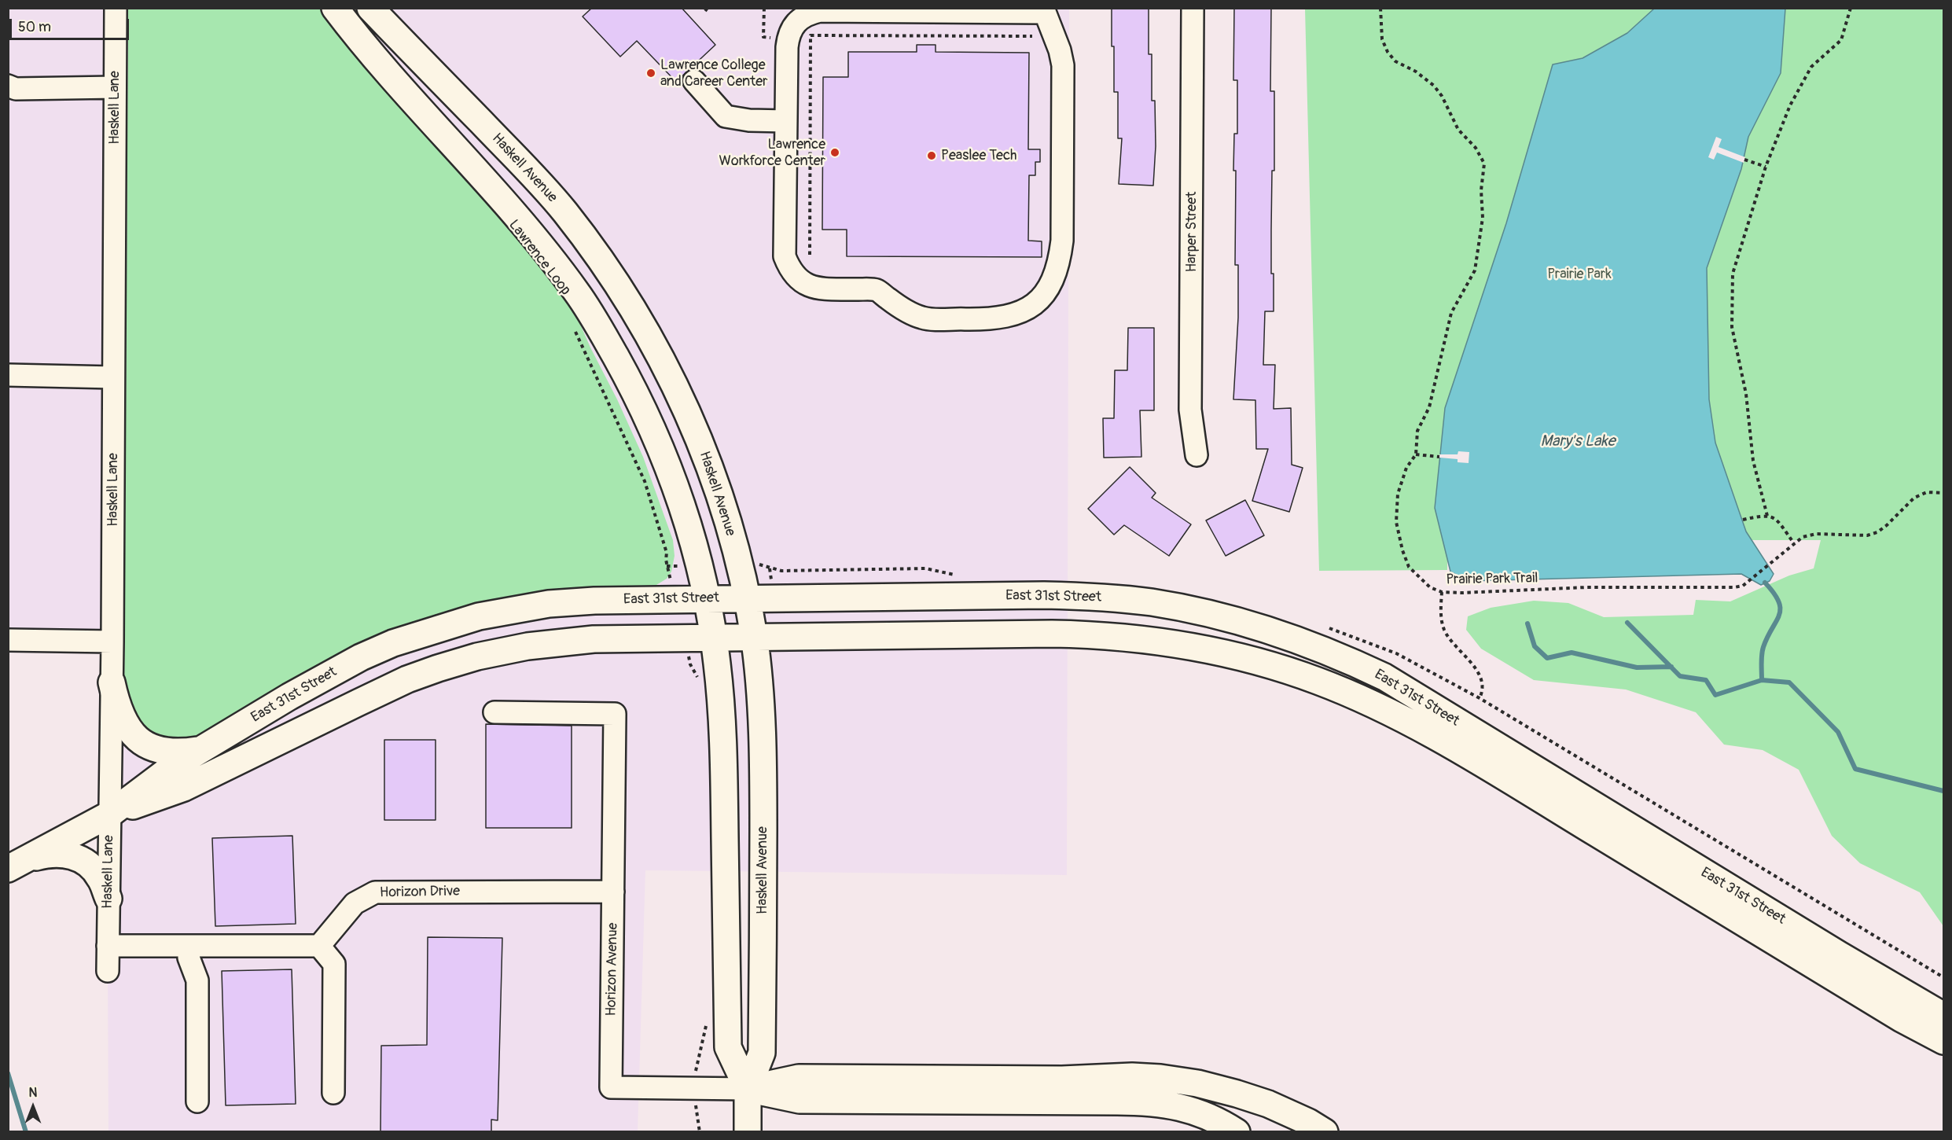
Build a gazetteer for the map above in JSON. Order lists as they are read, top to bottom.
{
  "streets": {
    "main road": ["Haskell Avenue", "East 31st Street"],
    "street": [
      "Haskell Lane",
      "Harper Street",
      "Horizon Drive",
      "Horizon Avenue"
    ],
    "path": ["Prairie Park Trail"]
  },
  "crossings": [
    ["Haskell Lane", "East 31st Street"],
    ["Haskell Avenue", "East 31st Street"],
    ["Haskell Avenue", "Horizon Avenue"],
    ["Horizon Drive", "Horizon Avenue"]
  ],
  "water": ["Mary's Lake"],
  "parks": ["Prairie Park"],
  "places": ["Lawrence College and Career Center", "Lawrence Workforce Center", "Peaslee Tech"],
  "scale_bar": "50 m",
  "north": "top"
}
